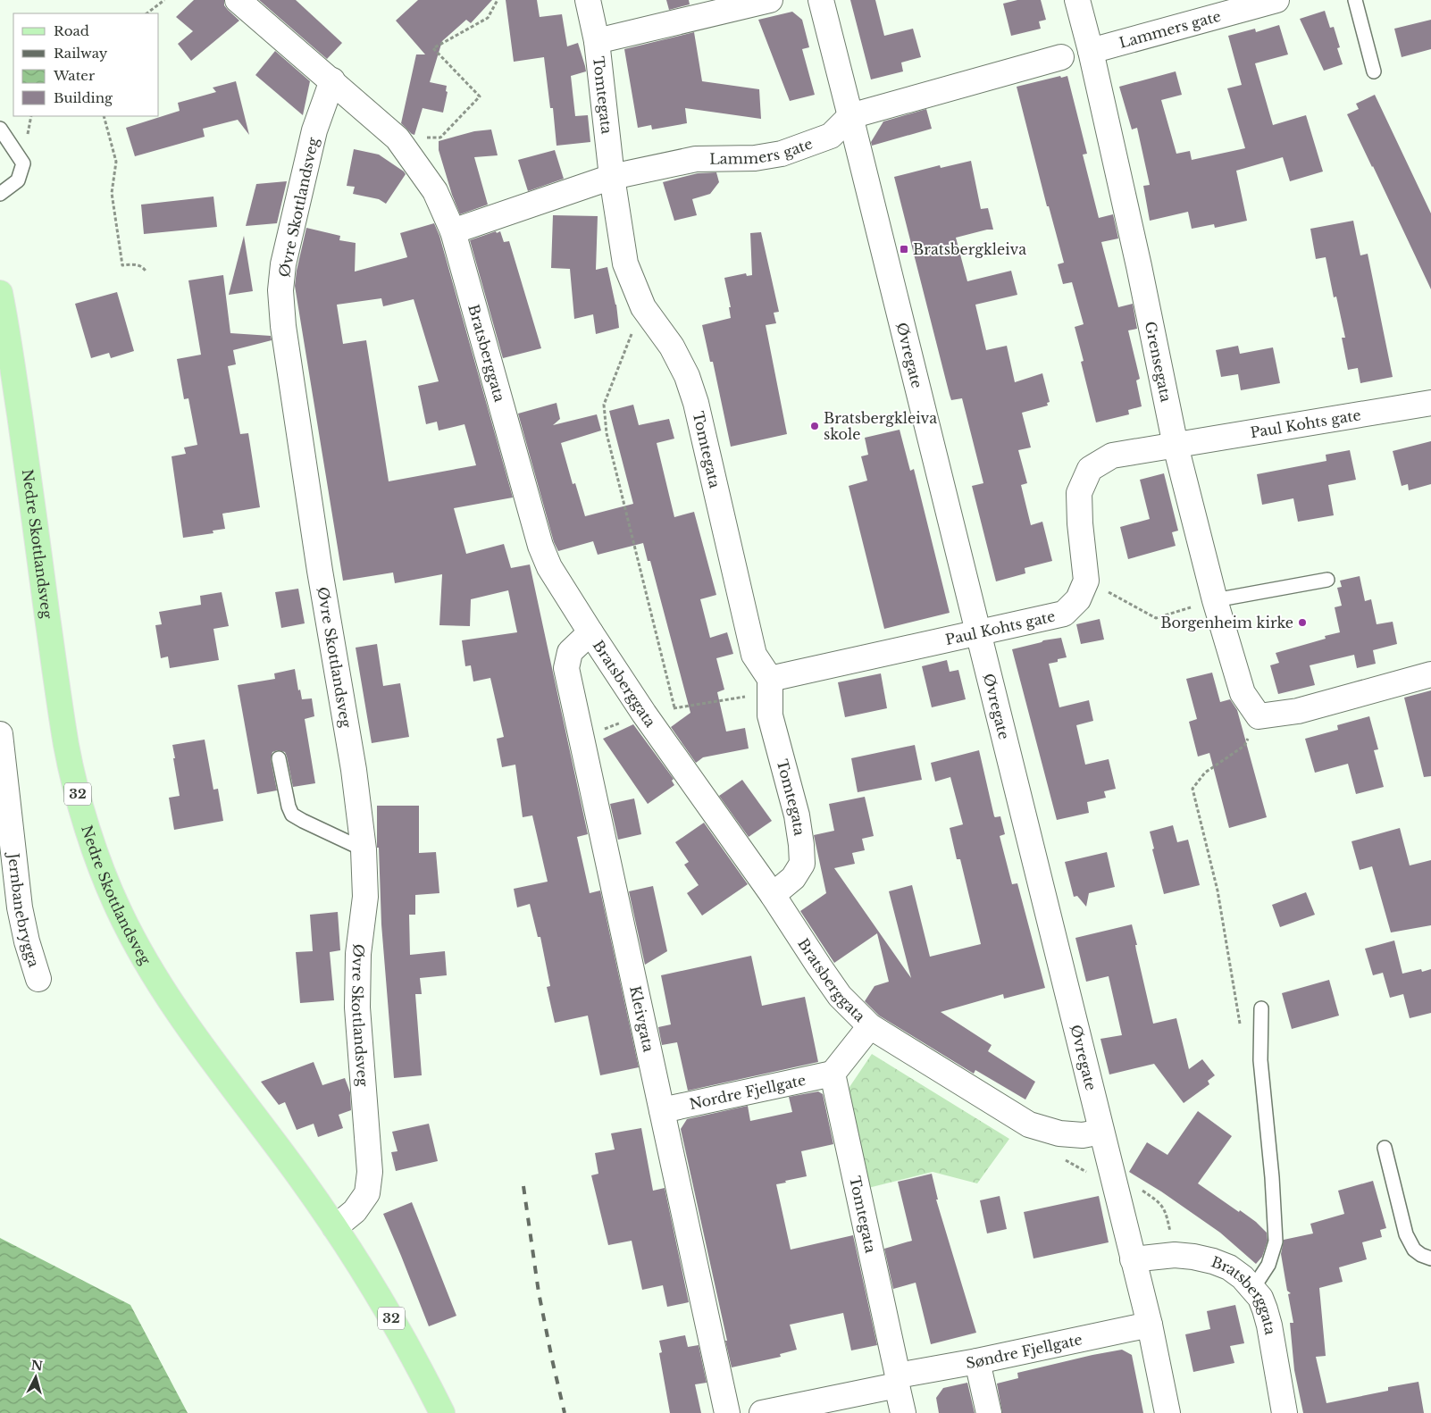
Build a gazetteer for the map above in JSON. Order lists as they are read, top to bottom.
{
  "streets": {
    "main road": ["Nedre Skottlandsveg", "32"],
    "street": [
      "Lammers gate",
      "Tomtegata",
      "Øvre Skottlandsveg",
      "Bratsberggata",
      "Øvregate",
      "Grensegata",
      "Paul Kohts gate",
      "Jernbanebrygga",
      "Kleivgata",
      "Nordre Fjellgate",
      "Søndre Fjellgate"
    ]
  },
  "crossings": [
    ["Lammers gate", "Tomtegata"],
    ["Lammers gate", "Bratsberggata"],
    ["Lammers gate", "Øvregate"],
    ["Lammers gate", "Grensegata"],
    ["Tomtegata", "Bratsberggata"],
    ["Tomtegata", "Paul Kohts gate"],
    ["Tomtegata", "Nordre Fjellgate"],
    ["Tomtegata", "Søndre Fjellgate"],
    ["Øvre Skottlandsveg", "Bratsberggata"],
    ["Øvre Skottlandsveg", "Nedre Skottlandsveg"],
    ["Øvre Skottlandsveg", "32"],
    ["Bratsberggata", "Øvregate"],
    ["Bratsberggata", "Kleivgata"],
    ["Øvregate", "Paul Kohts gate"],
    ["Øvregate", "Søndre Fjellgate"],
    ["Grensegata", "Paul Kohts gate"],
    ["Nedre Skottlandsveg", "32"],
    ["Kleivgata", "Nordre Fjellgate"]
  ],
  "places": {
    "transit": ["Bratsbergkleiva"],
    "other": ["Bratsbergkleiva skole", "Borgenheim kirke"]
  },
  "legend": [
    "Road",
    "Railway",
    "Water",
    "Building"
  ],
  "north": "top"
}
